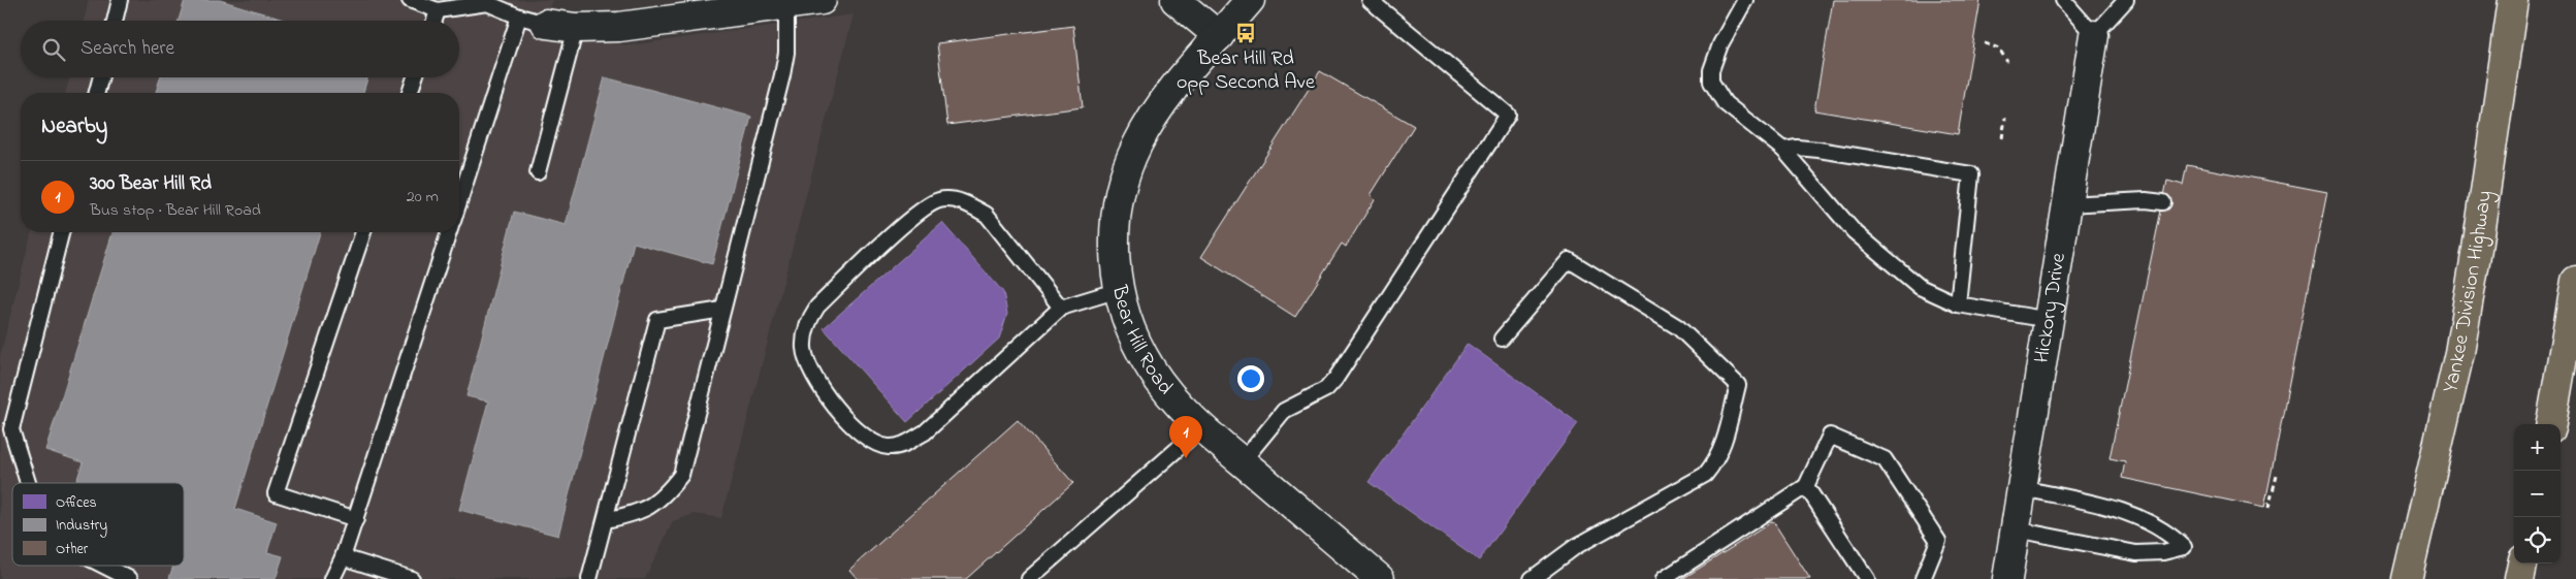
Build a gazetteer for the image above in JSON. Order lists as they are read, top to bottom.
{
  "streets": {
    "highway": ["Yankee Division Highway"],
    "street": ["Hickory Drive", "Bear Hill Road"]
  },
  "places": {
    "bus stop": ["Bear Hill Rd opp Second Ave"]
  },
  "legend": ["Offices", "Industry", "Other"],
  "page": {
    "search": "Search here",
    "heading": "Nearby",
    "list": [
      {
        "mark": "1",
        "name": "300 Bear Hill Rd",
        "note": "Bus stop · Bear Hill Road",
        "value": "20 m"
      }
    ],
    "pins": "1",
    "map_buttons": ["+", "−"]
  }
}
